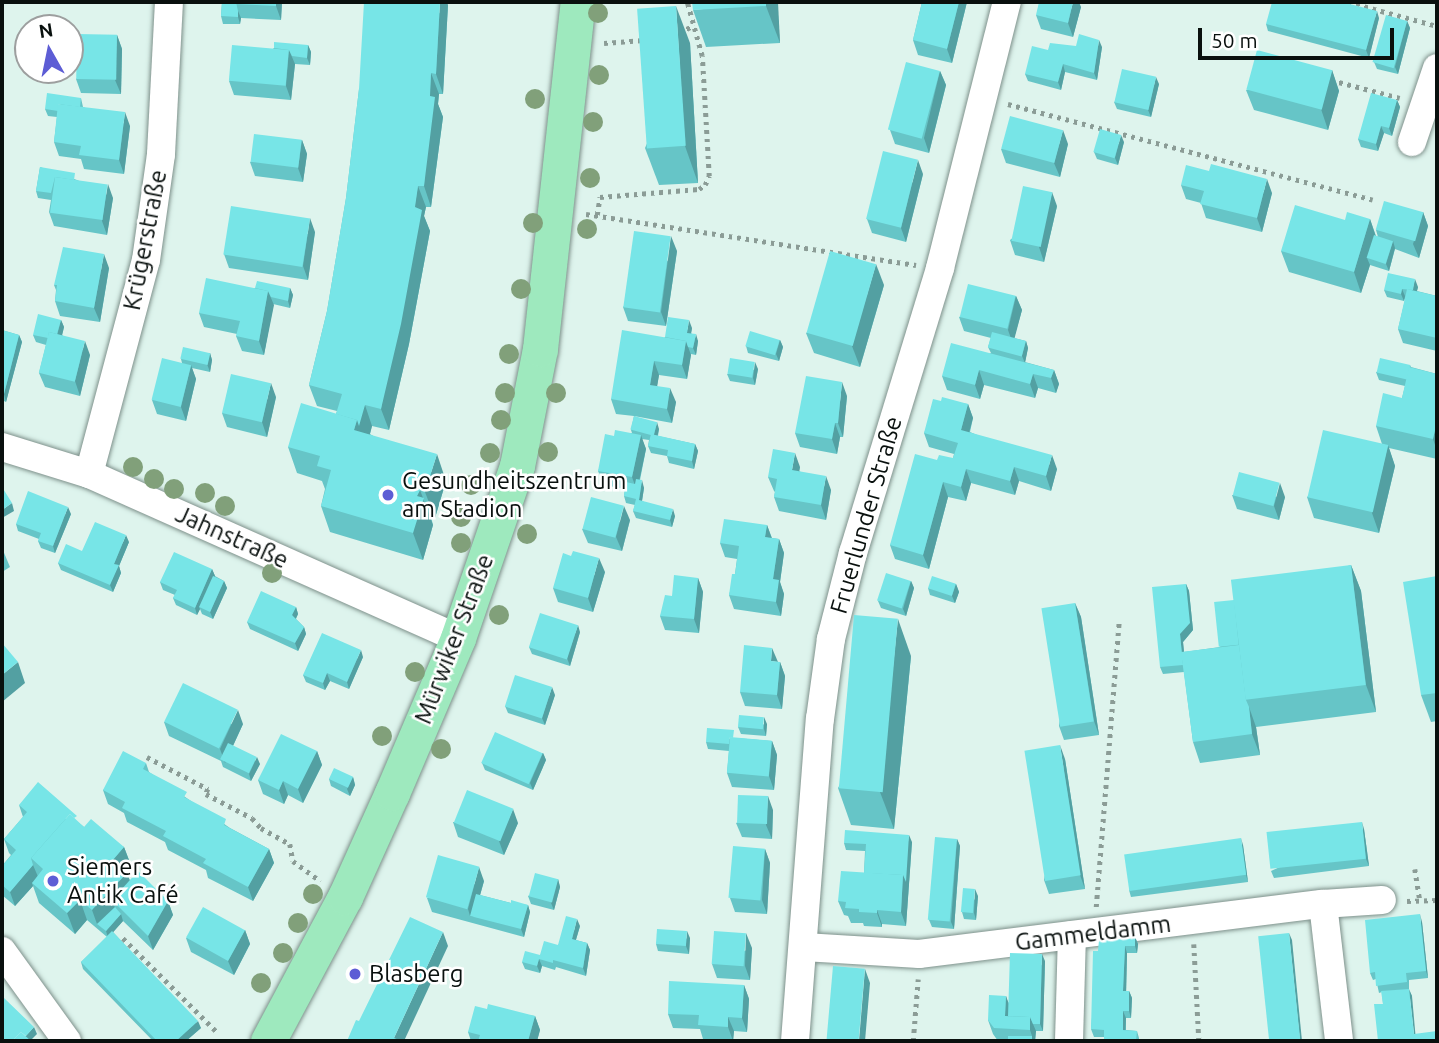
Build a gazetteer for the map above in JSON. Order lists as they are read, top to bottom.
{
  "streets": {
    "main road": ["Mürwiker Straße"],
    "street": [
      "Krügerstraße",
      "Fruerlunder Straße",
      "Jahnstraße",
      "Gammeldamm"
    ]
  },
  "crossings": [
    ["Krügerstraße", "Jahnstraße"],
    ["Fruerlunder Straße", "Gammeldamm"],
    ["Jahnstraße", "Mürwiker Straße"]
  ],
  "places": ["Gesundheitszentrum am Stadion", "Siemers Antik Café", "Blasberg"],
  "scale_bar": "50 m",
  "north": "top"
}
